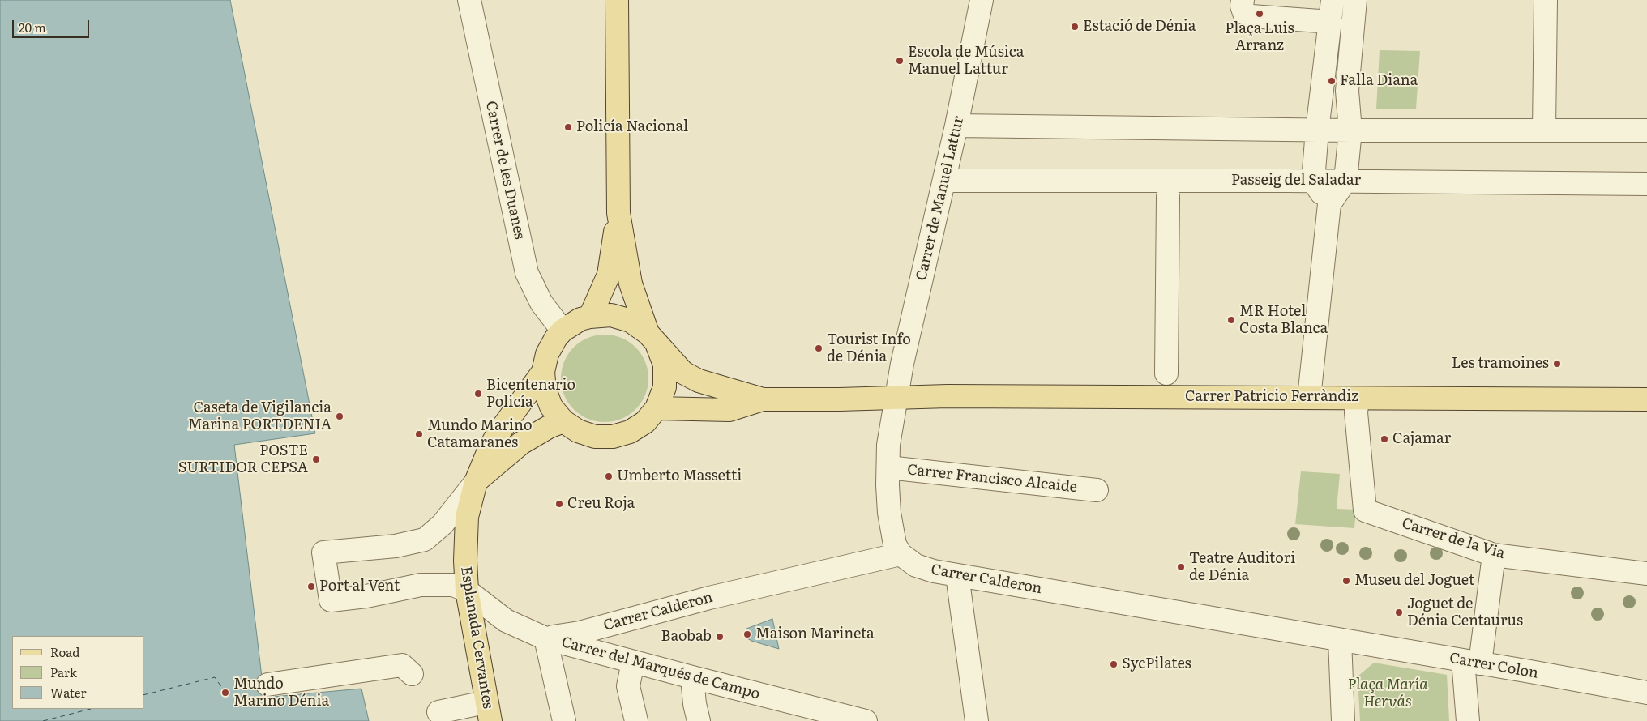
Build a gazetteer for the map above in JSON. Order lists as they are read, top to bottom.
{
  "streets": {
    "main road": ["Carrer Patricio Ferràndiz", "Esplanada Cervantes"],
    "street": [
      "Carrer de les Duanes",
      "Passeig del Saladar",
      "Carrer de Manuel Lattur",
      "Carrer Francisco Alcaide",
      "Carrer de la Via",
      "Carrer Calderon",
      "Carrer Colon",
      "Carrer del Marqués de Campo"
    ]
  },
  "crossings": [
    ["Carrer de les Duanes", "Esplanada Cervantes"],
    ["Passeig del Saladar", "Carrer de Manuel Lattur"],
    ["Carrer de Manuel Lattur", "Carrer Patricio Ferràndiz"],
    ["Carrer de Manuel Lattur", "Carrer Francisco Alcaide"],
    ["Carrer de Manuel Lattur", "Carrer Calderon"],
    ["Carrer Calderon", "Carrer Colon"],
    ["Carrer Calderon", "Carrer del Marqués de Campo"],
    ["Esplanada Cervantes", "Carrer del Marqués de Campo"]
  ],
  "parks": ["Plaça María Hervás"],
  "places": [
    "Plaça Luis Arranz",
    "Estació de Dénia",
    "Escola de Música Manuel Lattur",
    "Falla Diana",
    "Policía Nacional",
    "MR Hotel Costa Blanca",
    "Tourist Info de Dénia",
    "Les tramoines",
    "Bicentenario Policía",
    "Caseta de Vigilancia Marina PORTDENIA",
    "Mundo Marino Catamaranes",
    "Cajamar",
    "POSTE SURTIDOR CEPSA",
    "Umberto Massetti",
    "Creu Roja",
    "Teatre Auditori de Dénia",
    "Museu del Joguet",
    "Port al Vent",
    "Joguet de Dénia Centaurus",
    "Maison Marineta",
    "Baobab",
    "SycPilates",
    "Mundo Marino Dénia"
  ],
  "legend": ["Road", "Park", "Water"],
  "scale_bar": "20 m"
}
